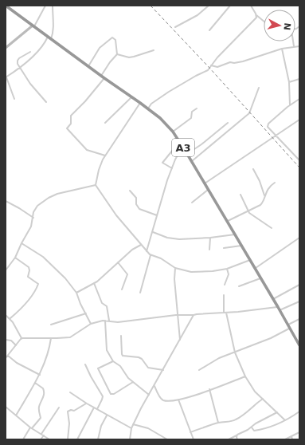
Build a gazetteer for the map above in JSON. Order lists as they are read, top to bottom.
{
  "streets": {
    "highway": ["A3"]
  },
  "north": "right"
}
